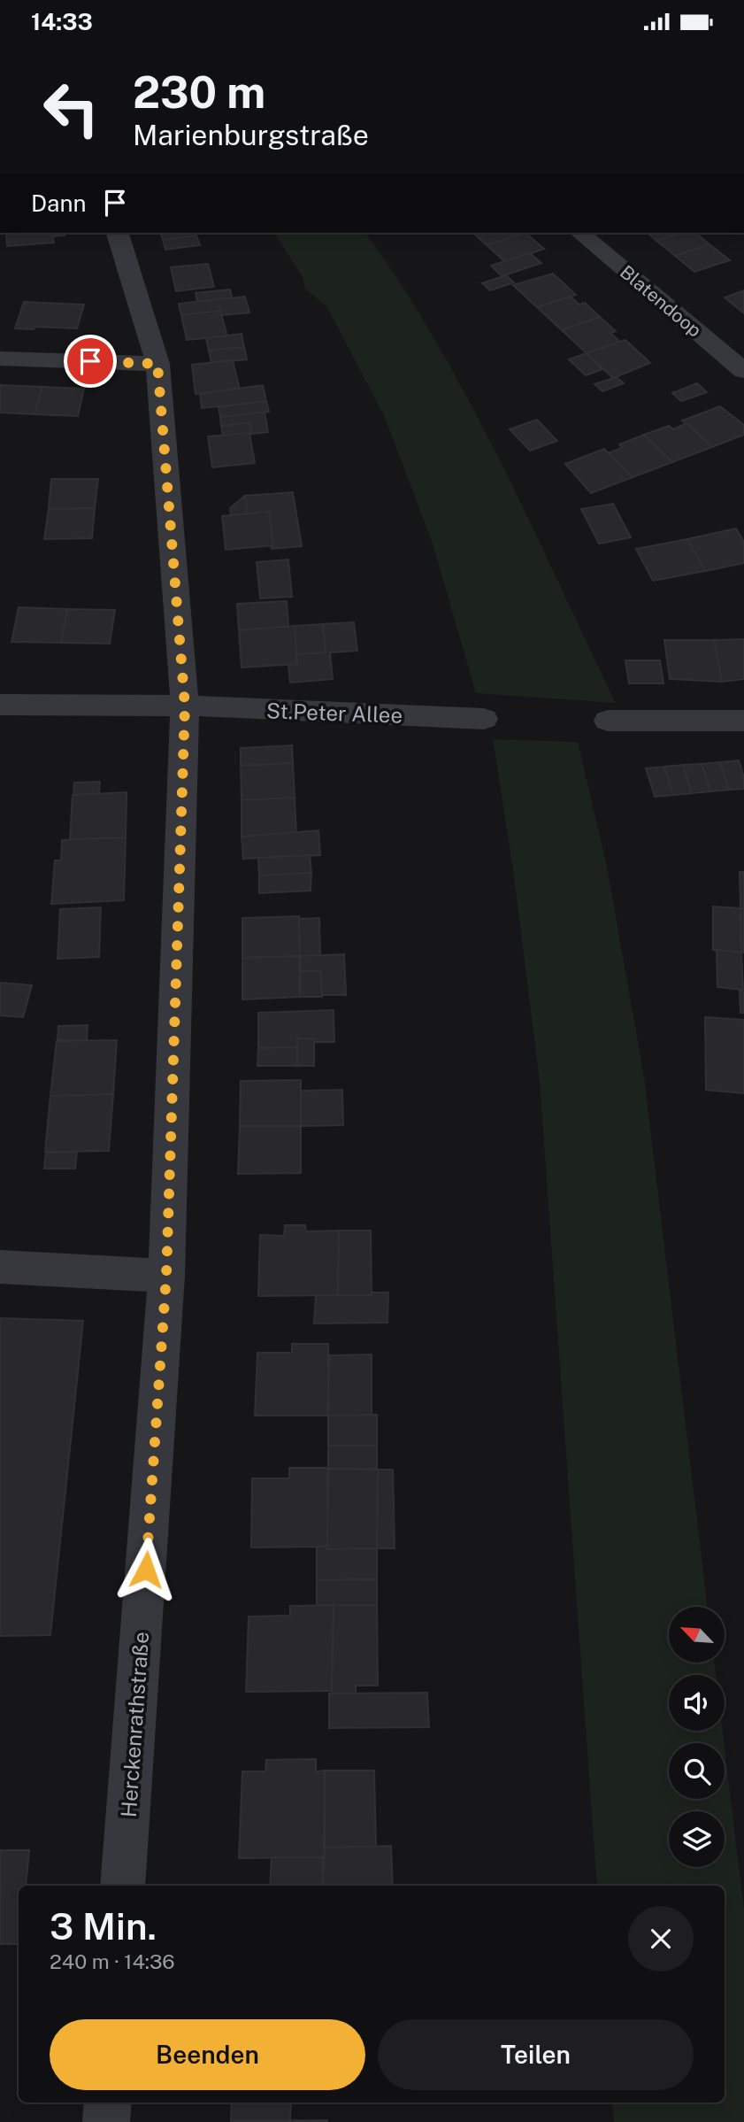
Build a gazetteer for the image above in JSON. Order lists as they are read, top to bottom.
{
  "streets": {
    "street": ["Blatendoop", "St.Peter Allee", "Herckenrathstraße"]
  },
  "crossings": [
    ["St.Peter Allee", "Herckenrathstraße"]
  ],
  "north": "top left",
  "page": {
    "status": "14:33",
    "turn": ["230 m", "Marienburgstraße"],
    "then": "Dann",
    "heading": ["3 Min.", "240 m · 14:36"],
    "buttons": ["Beenden", "Teilen"]
  }
}
